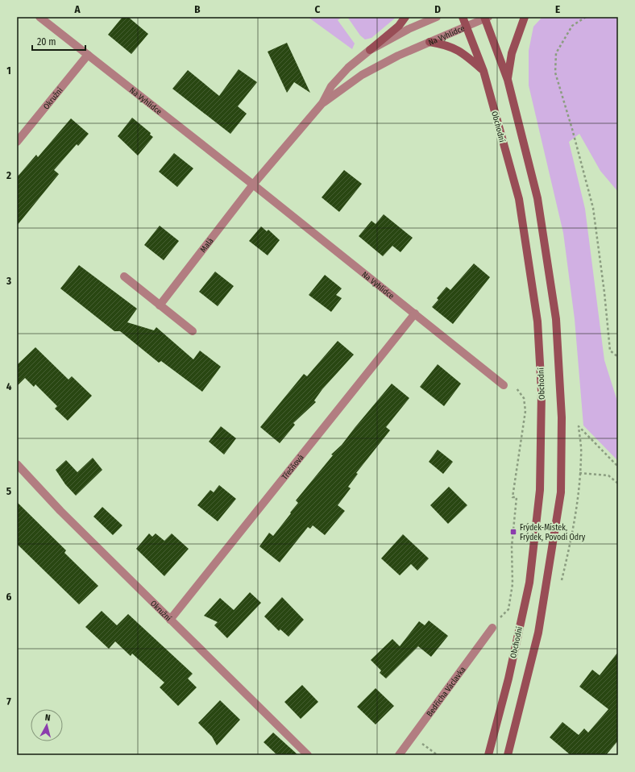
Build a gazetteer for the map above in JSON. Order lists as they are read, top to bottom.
{
  "streets": {
    "main road": ["Obchodní"],
    "street": [
      "Na Vyhlídce",
      "Okružní",
      "Malá",
      "Třešňová",
      "Bedřicha Václavka"
    ]
  },
  "crossings": [
    ["Na Vyhlídce", "Okružní"],
    ["Na Vyhlídce", "Obchodní"],
    ["Na Vyhlídce", "Malá"],
    ["Na Vyhlídce", "Třešňová"],
    ["Okružní", "Třešňová"]
  ],
  "places": {
    "transit": ["Frýdek-Místek, Frýdek, Povodí Odry"]
  },
  "scale_bar": "20 m",
  "north": "top",
  "grid": {
    "columns": [
      "A",
      "B",
      "C",
      "D",
      "E"
    ],
    "rows": [
      "1",
      "2",
      "3",
      "4",
      "5",
      "6",
      "7"
    ]
  }
}
